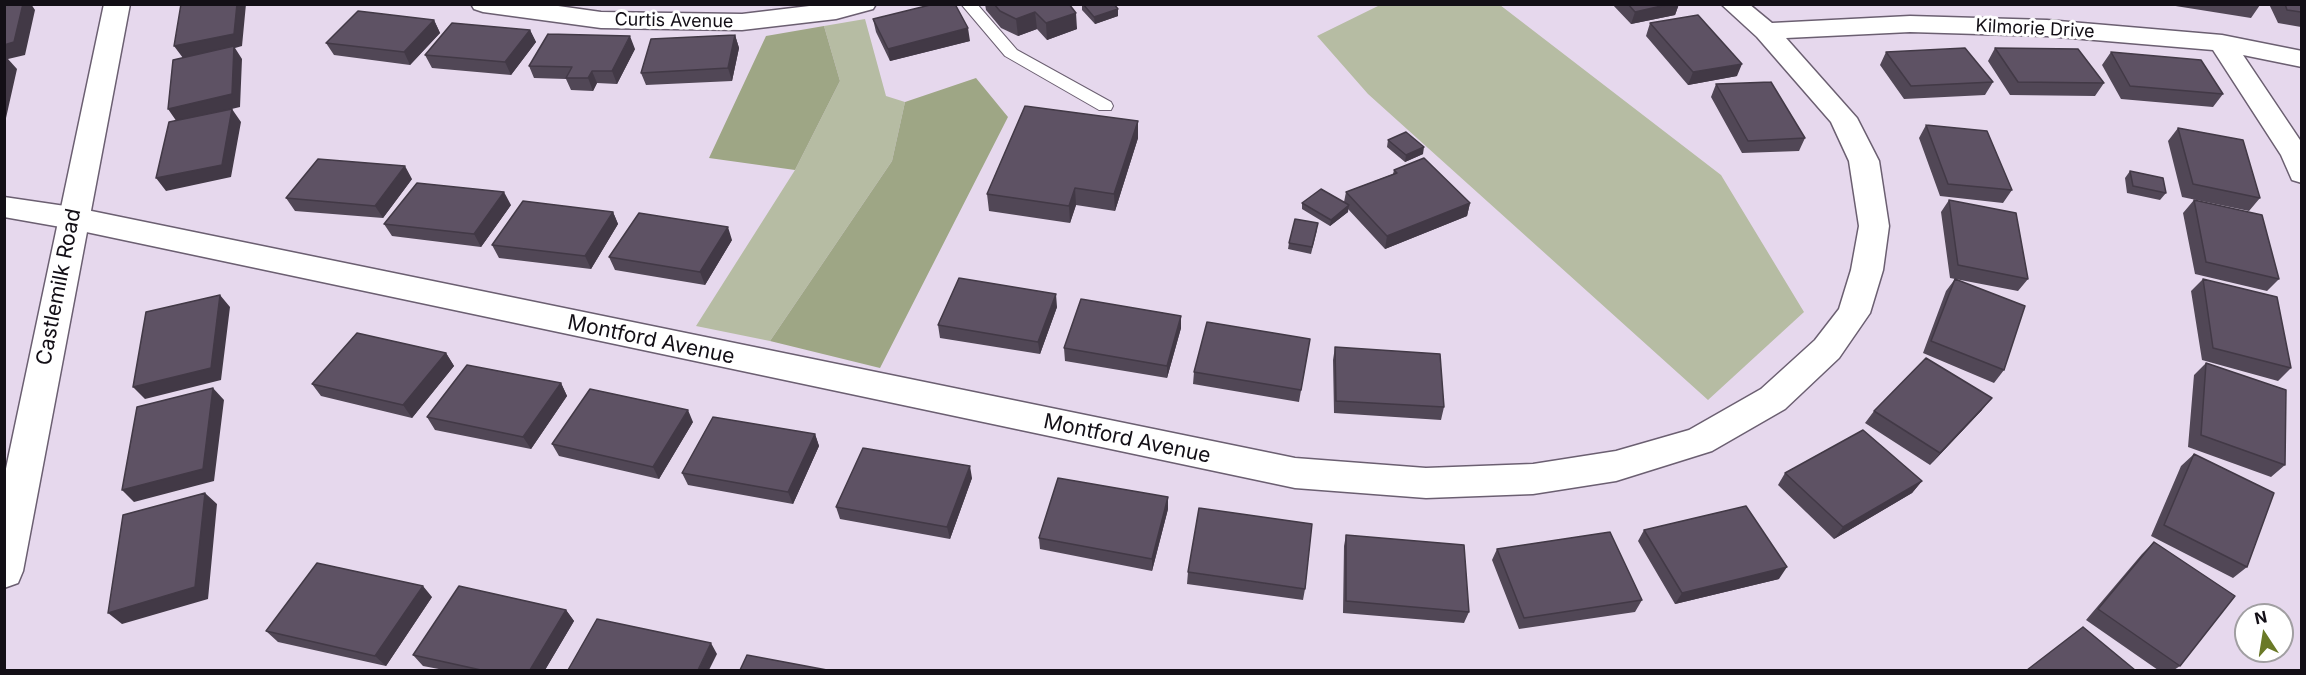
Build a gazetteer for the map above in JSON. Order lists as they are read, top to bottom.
{
  "streets": {
    "street": [
      "Curtis Avenue",
      "Kilmorie Drive",
      "Castlemilk Road",
      "Montford Avenue"
    ]
  },
  "crossings": [
    ["Kilmorie Drive", "Montford Avenue"],
    ["Castlemilk Road", "Montford Avenue"]
  ],
  "north": "top"
}
